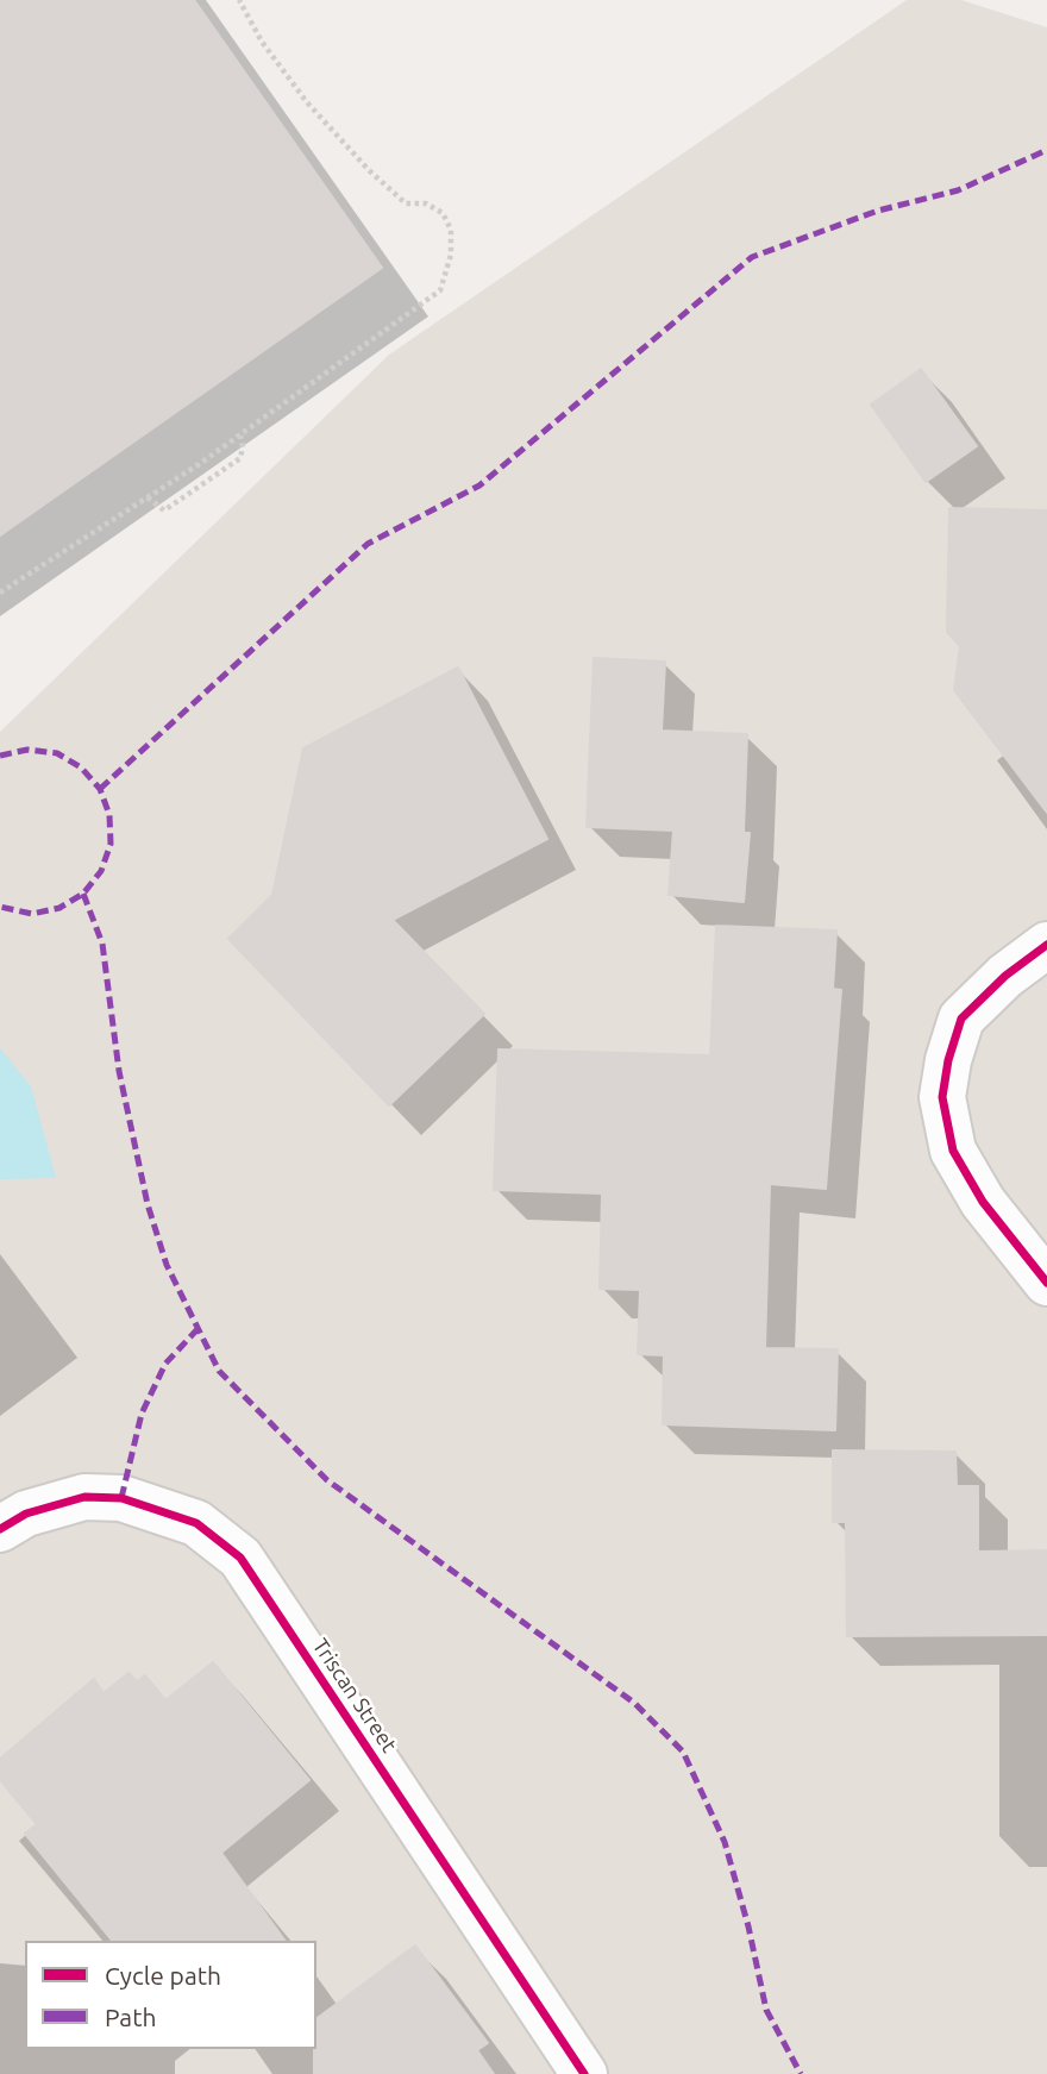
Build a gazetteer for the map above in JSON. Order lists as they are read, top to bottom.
{
  "streets": {
    "street": ["Triscan Street"]
  },
  "legend": ["Cycle path", "Path"]
}
